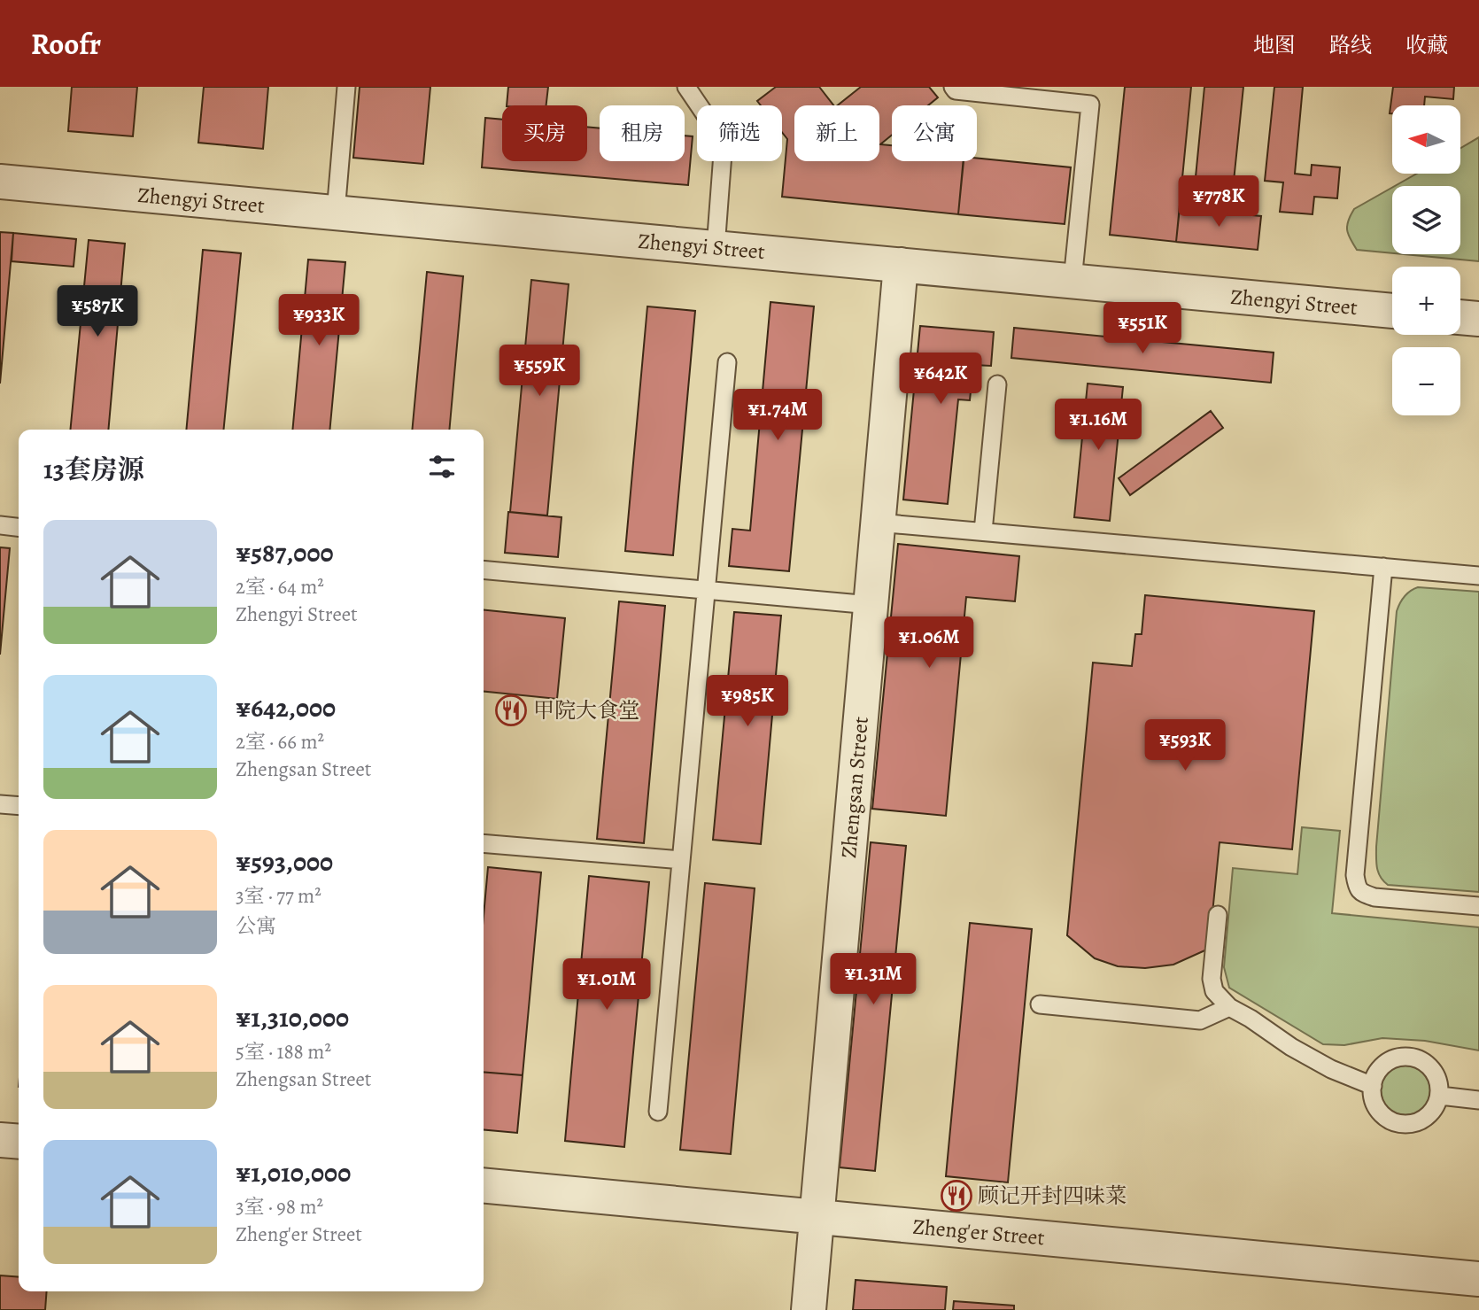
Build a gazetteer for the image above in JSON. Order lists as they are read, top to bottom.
{
  "streets": {
    "street": ["Zhengyi Street", "Zhengsan Street", "Zheng'er Street"]
  },
  "crossings": [
    ["Zhengyi Street", "Zhengsan Street"],
    ["Zhengsan Street", "Zheng'er Street"]
  ],
  "places": {
    "restaurant": ["甲院大食堂", "顾记开封四味菜"]
  },
  "north": "left",
  "page": {
    "header": "Roofr",
    "nav": ["地图", "路线", "收藏"],
    "map_buttons": ["+", "−"],
    "chip": [
      "买房",
      "租房",
      "筛选",
      "新上",
      "公寓"
    ],
    "price": [
      "¥778K",
      "¥587K",
      "¥933K",
      "¥551K",
      "¥559K",
      "¥642K",
      "¥1.74M",
      "¥1.16M",
      "¥1.06M",
      "¥985K",
      "¥593K",
      "¥1.31M",
      "¥1.01M"
    ],
    "heading": "13套房源",
    "list": [
      {
        "name": "¥587,000",
        "note": "2室 · 64 m² · Zhengyi Street"
      },
      {
        "name": "¥642,000",
        "note": "2室 · 66 m² · Zhengsan Street"
      },
      {
        "name": "¥593,000",
        "note": "3室 · 77 m² · 公寓"
      },
      {
        "name": "¥1,310,000",
        "note": "5室 · 188 m² · Zhengsan Street"
      },
      {
        "name": "¥1,010,000",
        "note": "3室 · 98 m² · Zheng'er Street"
      }
    ]
  }
}
